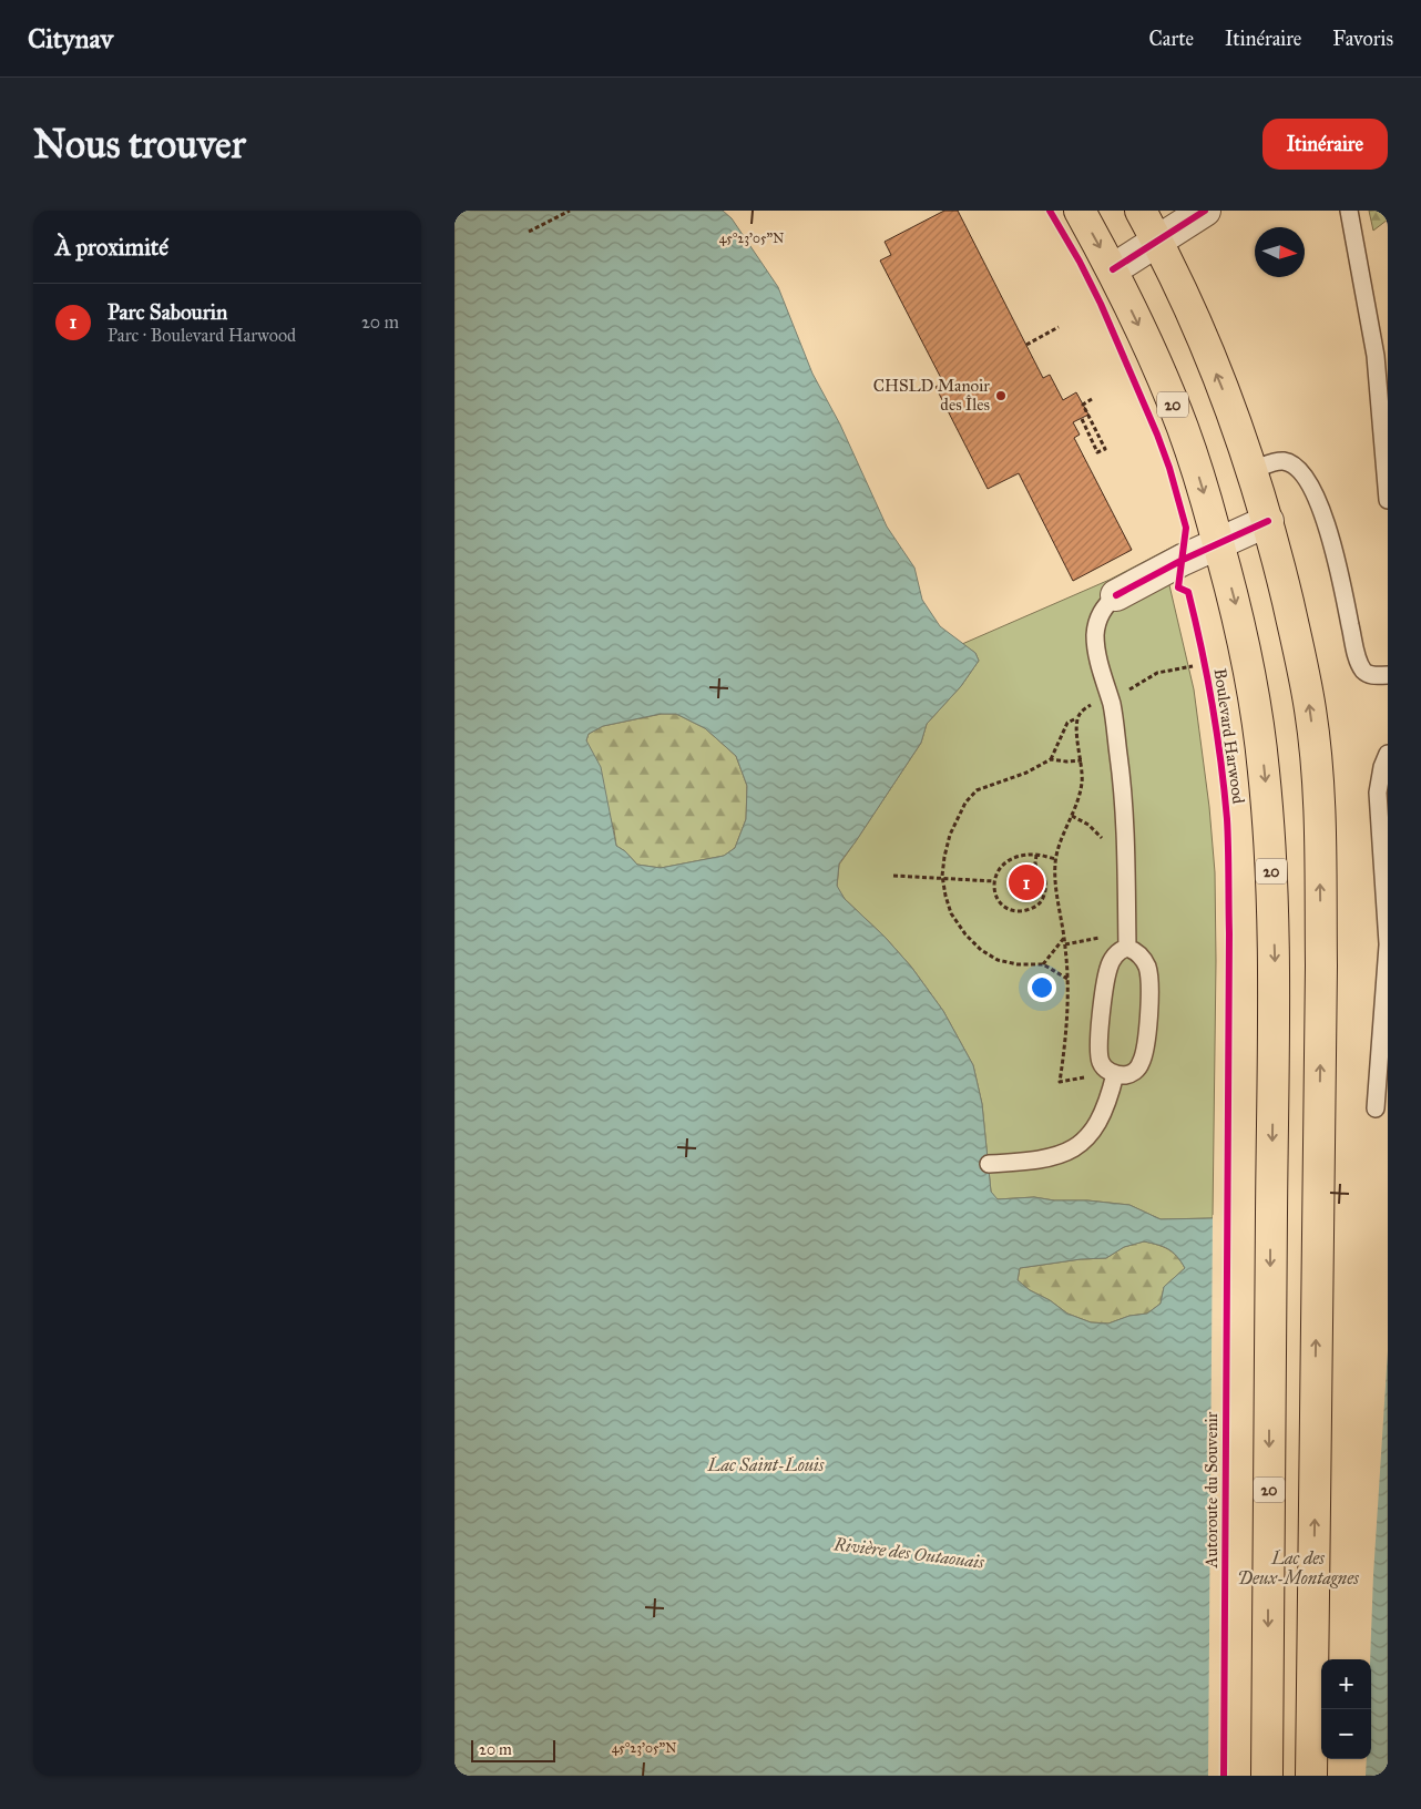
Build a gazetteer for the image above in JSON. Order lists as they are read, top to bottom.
{
  "streets": {
    "highway": ["20", "Boulevard Harwood"],
    "cycle path": ["Autoroute du Souvenir"]
  },
  "water": ["Lac Saint-Louis", "Rivière des Outaouais", "Lac des Deux-Montagnes"],
  "places": ["CHSLD Manoir des Îles"],
  "scale_bar": "20 m",
  "north": "right",
  "page": {
    "header": "Citynav",
    "nav": ["Carte", "Itinéraire", "Favoris"],
    "buttons": "Itinéraire",
    "title": "Nous trouver",
    "heading": "À proximité",
    "list": [
      {
        "mark": "1",
        "name": "Parc Sabourin",
        "note": "Parc · Boulevard Harwood",
        "value": "20 m"
      }
    ],
    "pins": "1",
    "map_buttons": ["+", "−"],
    "scale": "20 m"
  },
  "coordinates": ["45°23'05\"N"]
}
